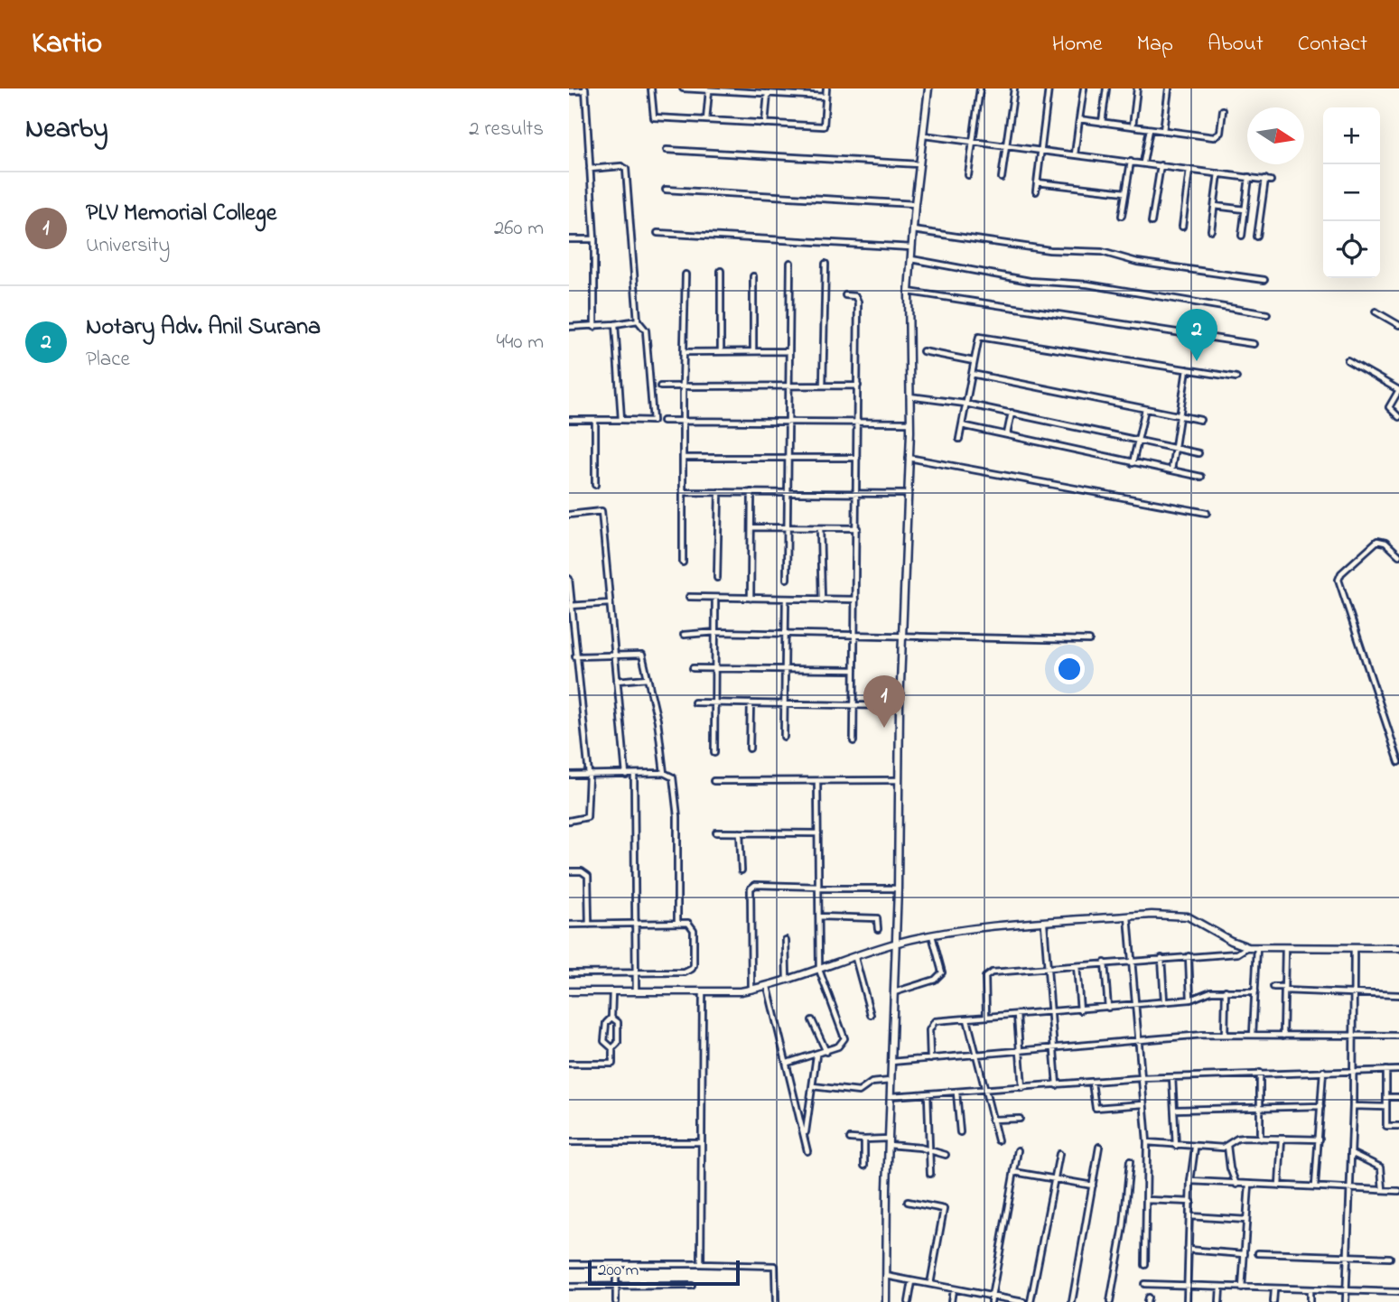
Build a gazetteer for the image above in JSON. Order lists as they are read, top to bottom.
{
  "scale_bar": "200 m",
  "north": "right",
  "page": {
    "header": "Kartio",
    "nav": [
      "Home",
      "Map",
      "About",
      "Contact"
    ],
    "heading": ["Nearby", "2 results"],
    "map_buttons": ["+", "−"],
    "list": [
      {
        "mark": "1",
        "name": "PLV Memorial College",
        "note": "University",
        "value": "260 m"
      },
      {
        "mark": "2",
        "name": "Notary Adv. Anil Surana",
        "note": "Place",
        "value": "440 m"
      }
    ],
    "pins": ["2", "1"],
    "scale": "200 m"
  }
}
